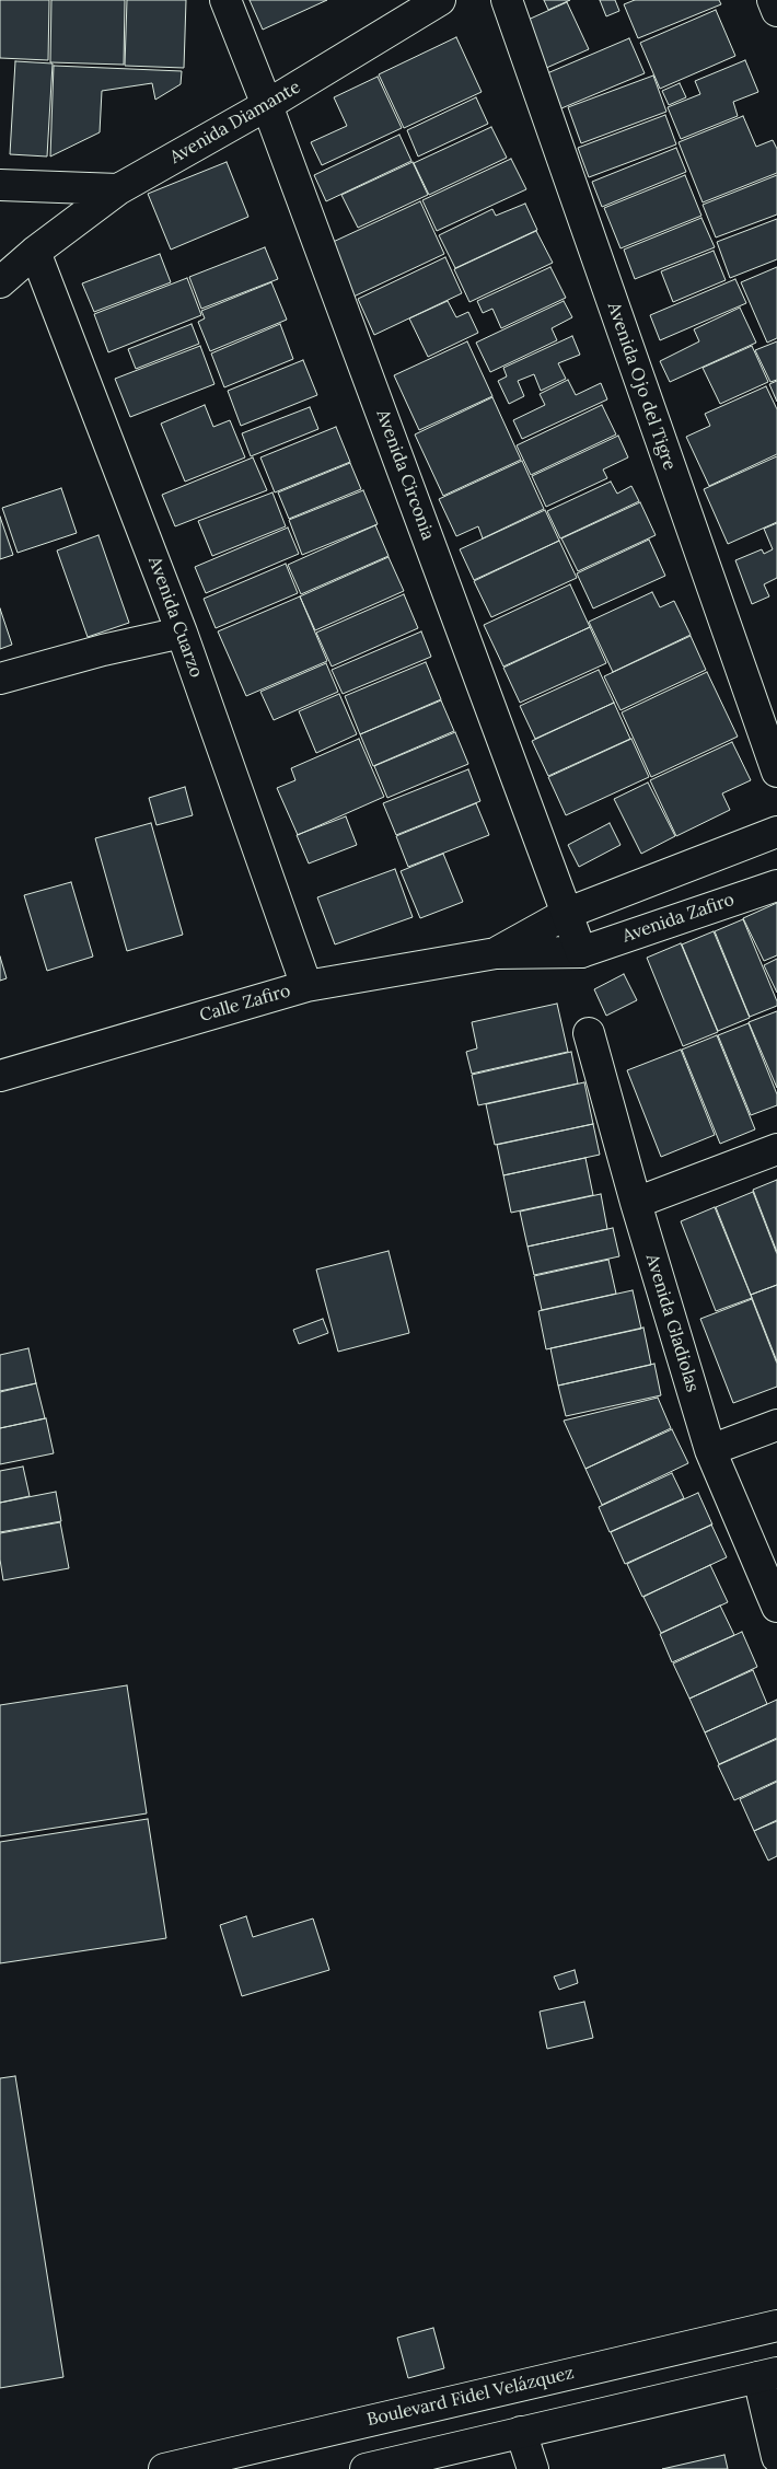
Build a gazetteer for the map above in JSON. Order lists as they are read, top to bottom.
{
  "streets": {
    "street": [
      "Avenida Diamante",
      "Avenida Ojo del Tigre",
      "Avenida Circonia",
      "Avenida Cuarzo",
      "Avenida Zafiro",
      "Calle Zafiro",
      "Avenida Gladiolas",
      "Boulevard Fidel Velázquez"
    ]
  },
  "crossings": [
    ["Avenida Diamante", "Avenida Circonia"],
    ["Avenida Diamante", "Avenida Cuarzo"],
    ["Avenida Circonia", "Avenida Zafiro"],
    ["Avenida Circonia", "Calle Zafiro"],
    ["Avenida Cuarzo", "Calle Zafiro"],
    ["Avenida Zafiro", "Calle Zafiro"]
  ]
}
